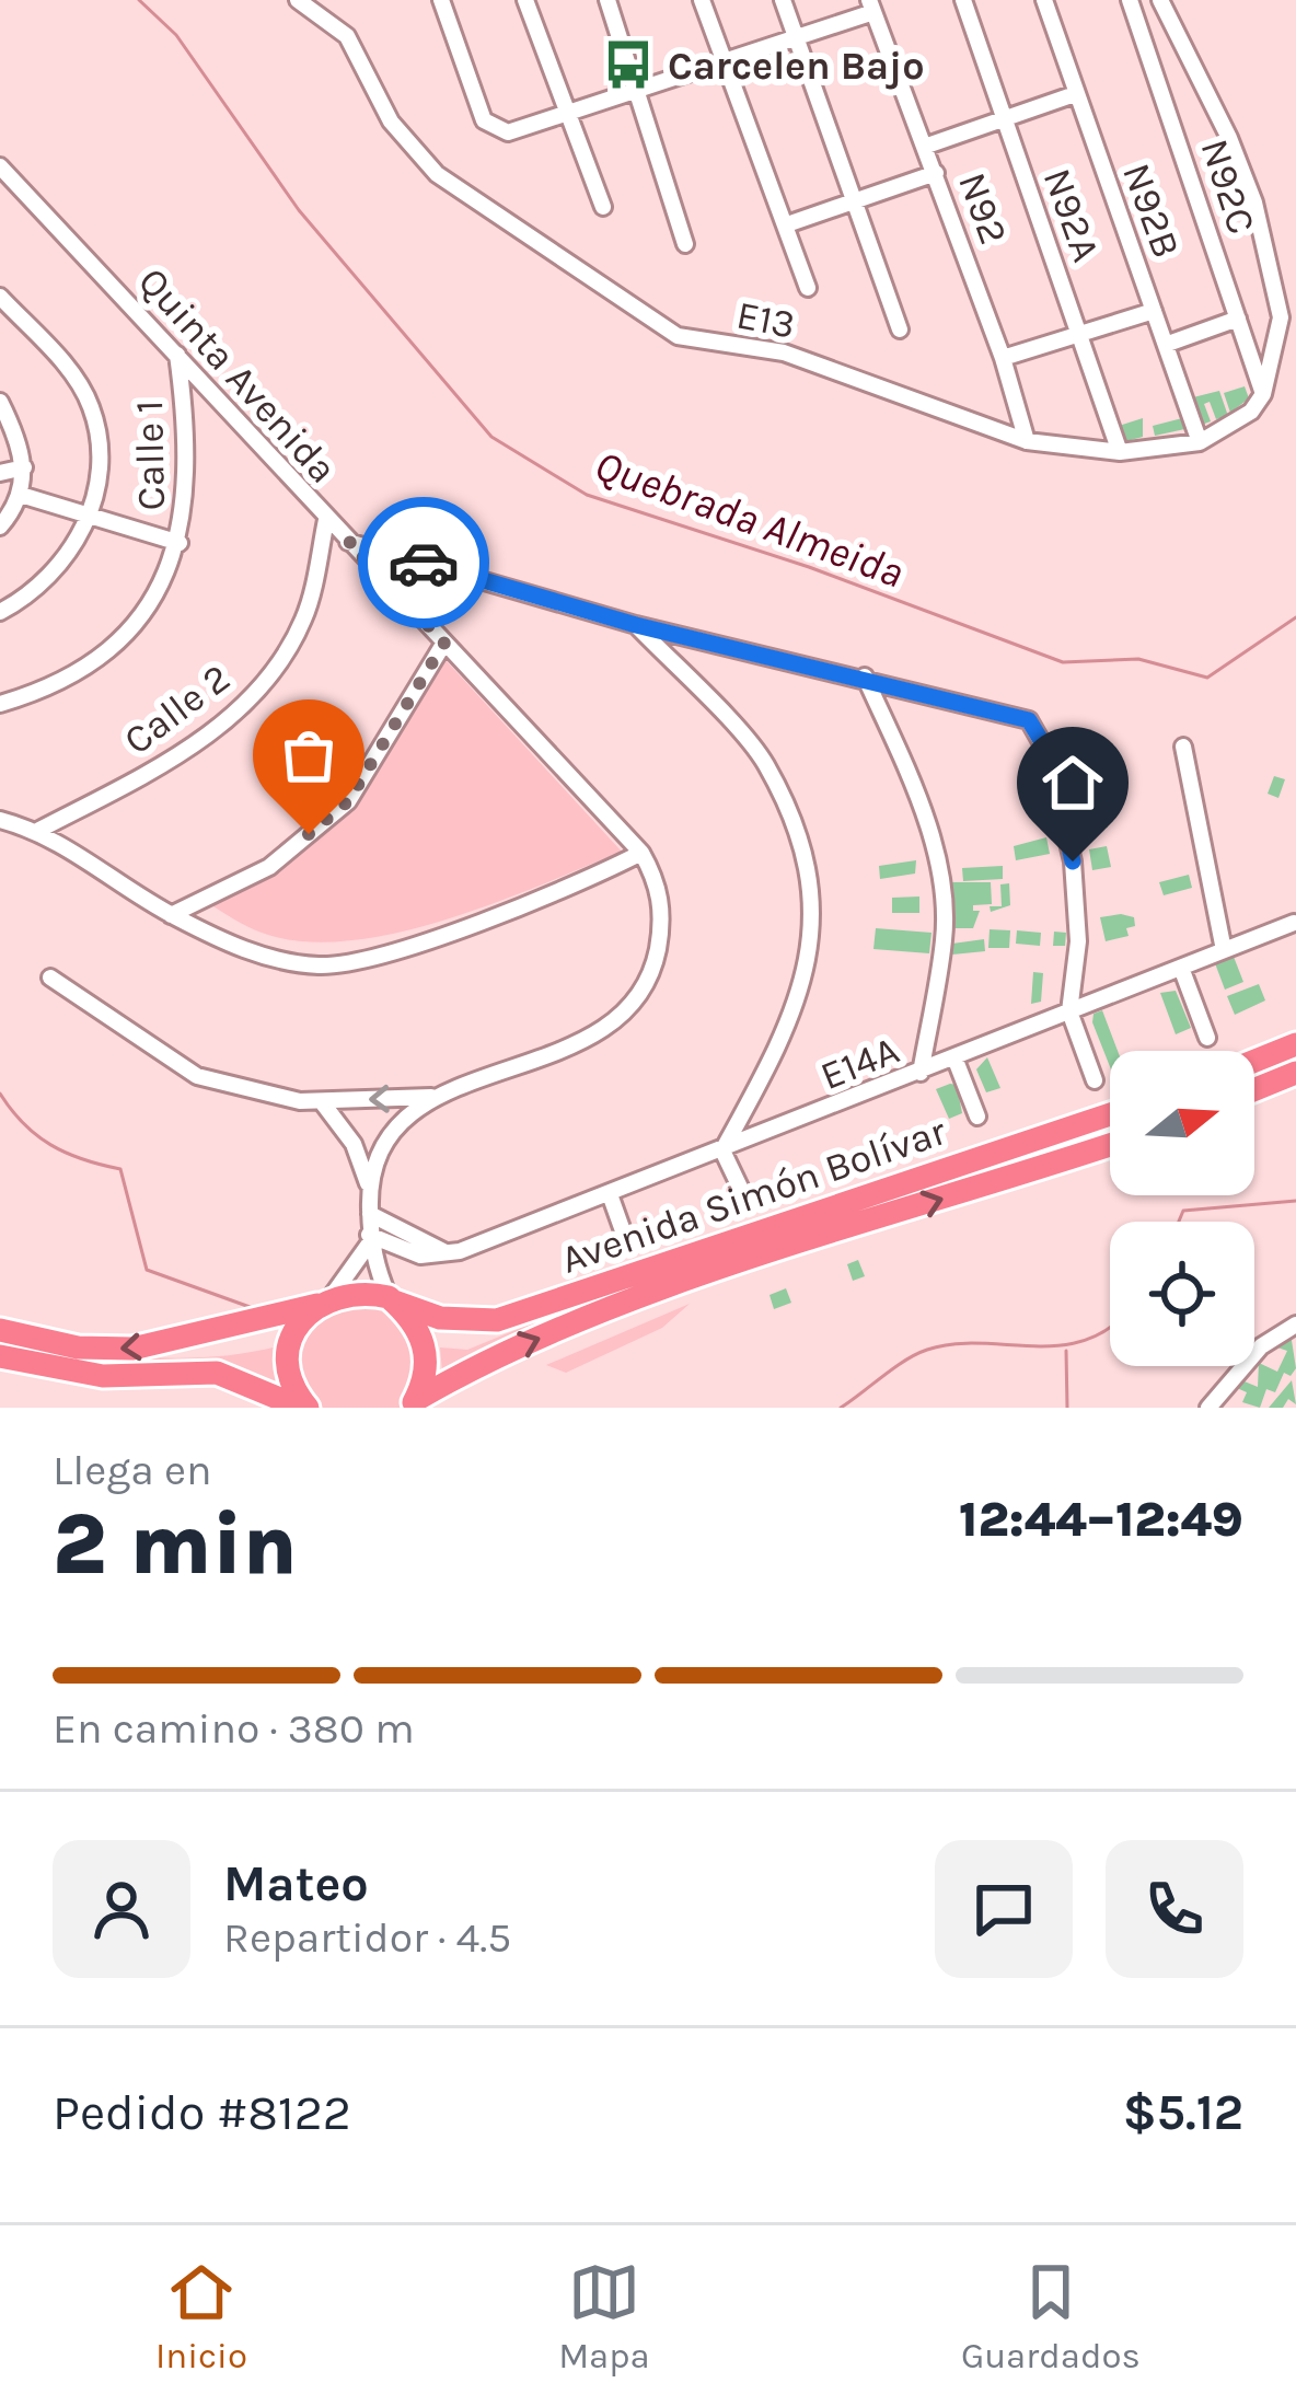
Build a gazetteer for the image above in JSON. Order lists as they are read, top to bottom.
{
  "streets": {
    "highway": ["Avenida Simón Bolívar"],
    "street": [
      "N92C",
      "N92",
      "N92B",
      "N92A",
      "E13",
      "Quinta Avenida",
      "Calle 1",
      "Calle 2",
      "E14A"
    ]
  },
  "crossings": [
    ["N92C", "E13"],
    ["N92", "E13"],
    ["N92B", "E13"],
    ["N92A", "E13"],
    ["Quinta Avenida", "Calle 1"],
    ["Quinta Avenida", "Calle 2"],
    ["Quinta Avenida", "Avenida Simón Bolívar"]
  ],
  "water": ["Quebrada Almeida"],
  "places": {
    "bus stop": ["Carcelen Bajo"]
  },
  "north": "right",
  "page": {
    "heading": ["2 min", "Llega en", "12:44–12:49"],
    "panel": [
      "Mateo",
      "Repartidor · 4.5",
      "Pedido #8122",
      "$5.12"
    ],
    "bar": "En camino · 380 m",
    "tabs": ["Inicio", "Mapa", "Guardados"]
  }
}
